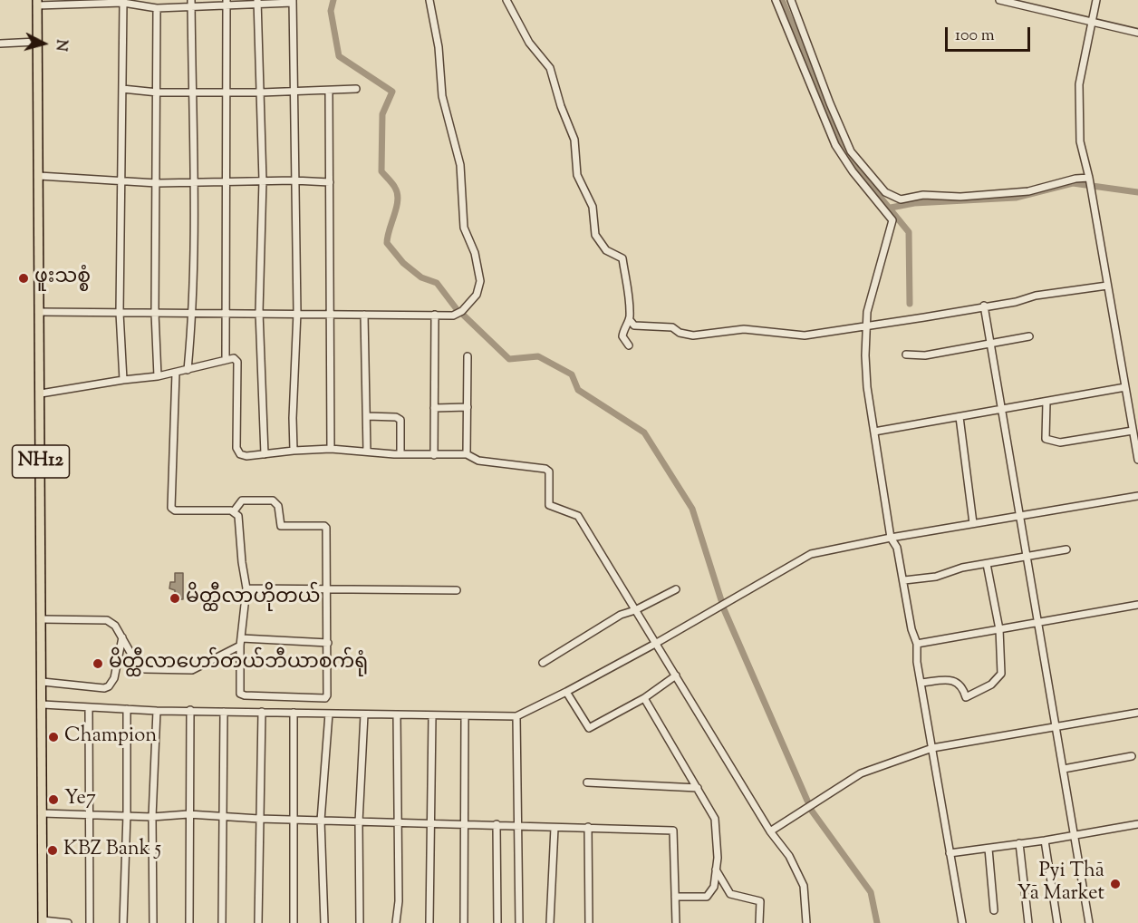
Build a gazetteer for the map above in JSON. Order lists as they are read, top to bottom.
{
  "streets": {
    "highway": ["NH12"]
  },
  "places": [
    "ဖူးသစ္စံ",
    "မိတ္ထီလာဟိုတယ်",
    "မိတ္ထီလာဟော်တယ်ဘီယာစက်ရုံ",
    "Champion",
    "Ye7",
    "KBZ Bank 5",
    "Pyi Thā Yā Market"
  ],
  "scale_bar": "100 m",
  "north": "right"
}
